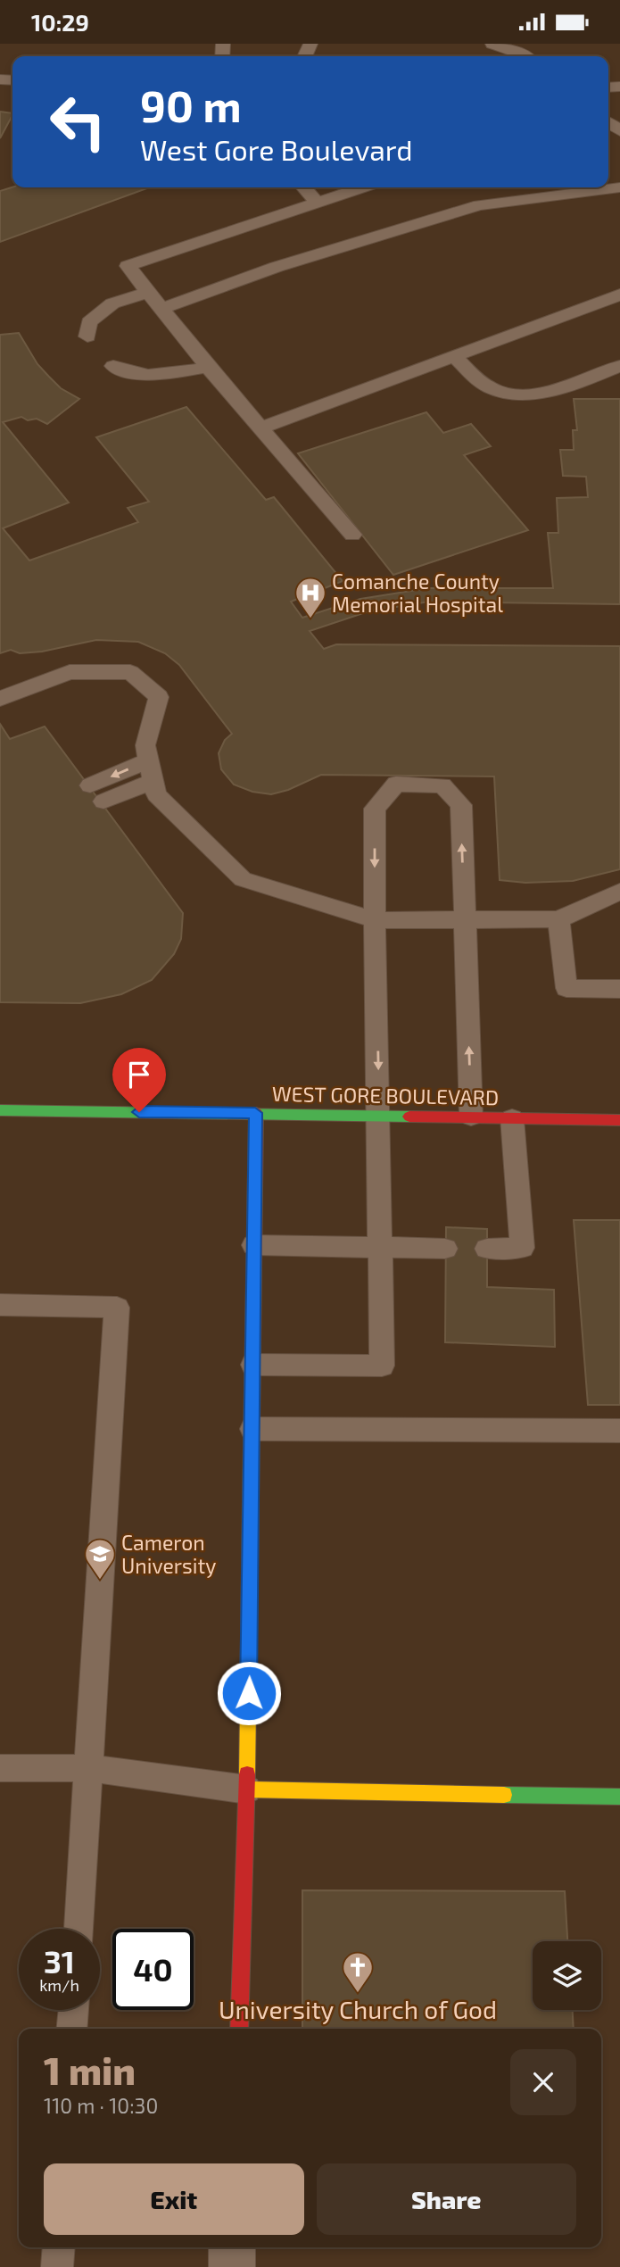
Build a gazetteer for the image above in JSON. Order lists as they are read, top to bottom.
{
  "streets": {
    "street": ["WEST GORE BOULEVARD"]
  },
  "places": {
    "hospital": ["Comanche County Memorial Hospital"],
    "school or university": ["Cameron University"],
    "church": ["University Church of God"]
  },
  "page": {
    "status": "10:29",
    "turn": ["90 m", "West Gore Boulevard"],
    "speed": "31 km/h",
    "limit": "40",
    "heading": ["1 min", "110 m · 10:30"],
    "buttons": ["Exit", "Share"]
  }
}
